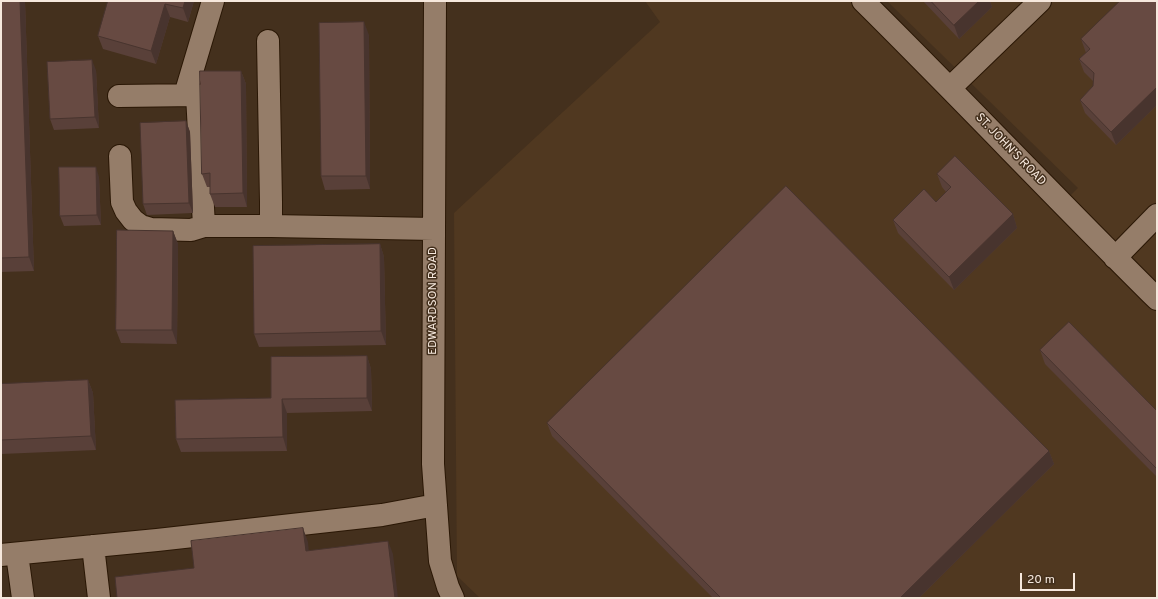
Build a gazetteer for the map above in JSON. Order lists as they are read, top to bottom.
{
  "streets": {
    "street": ["ST. JOHN'S ROAD", "EDWARDSON ROAD"]
  },
  "scale_bar": "20 m"
}
